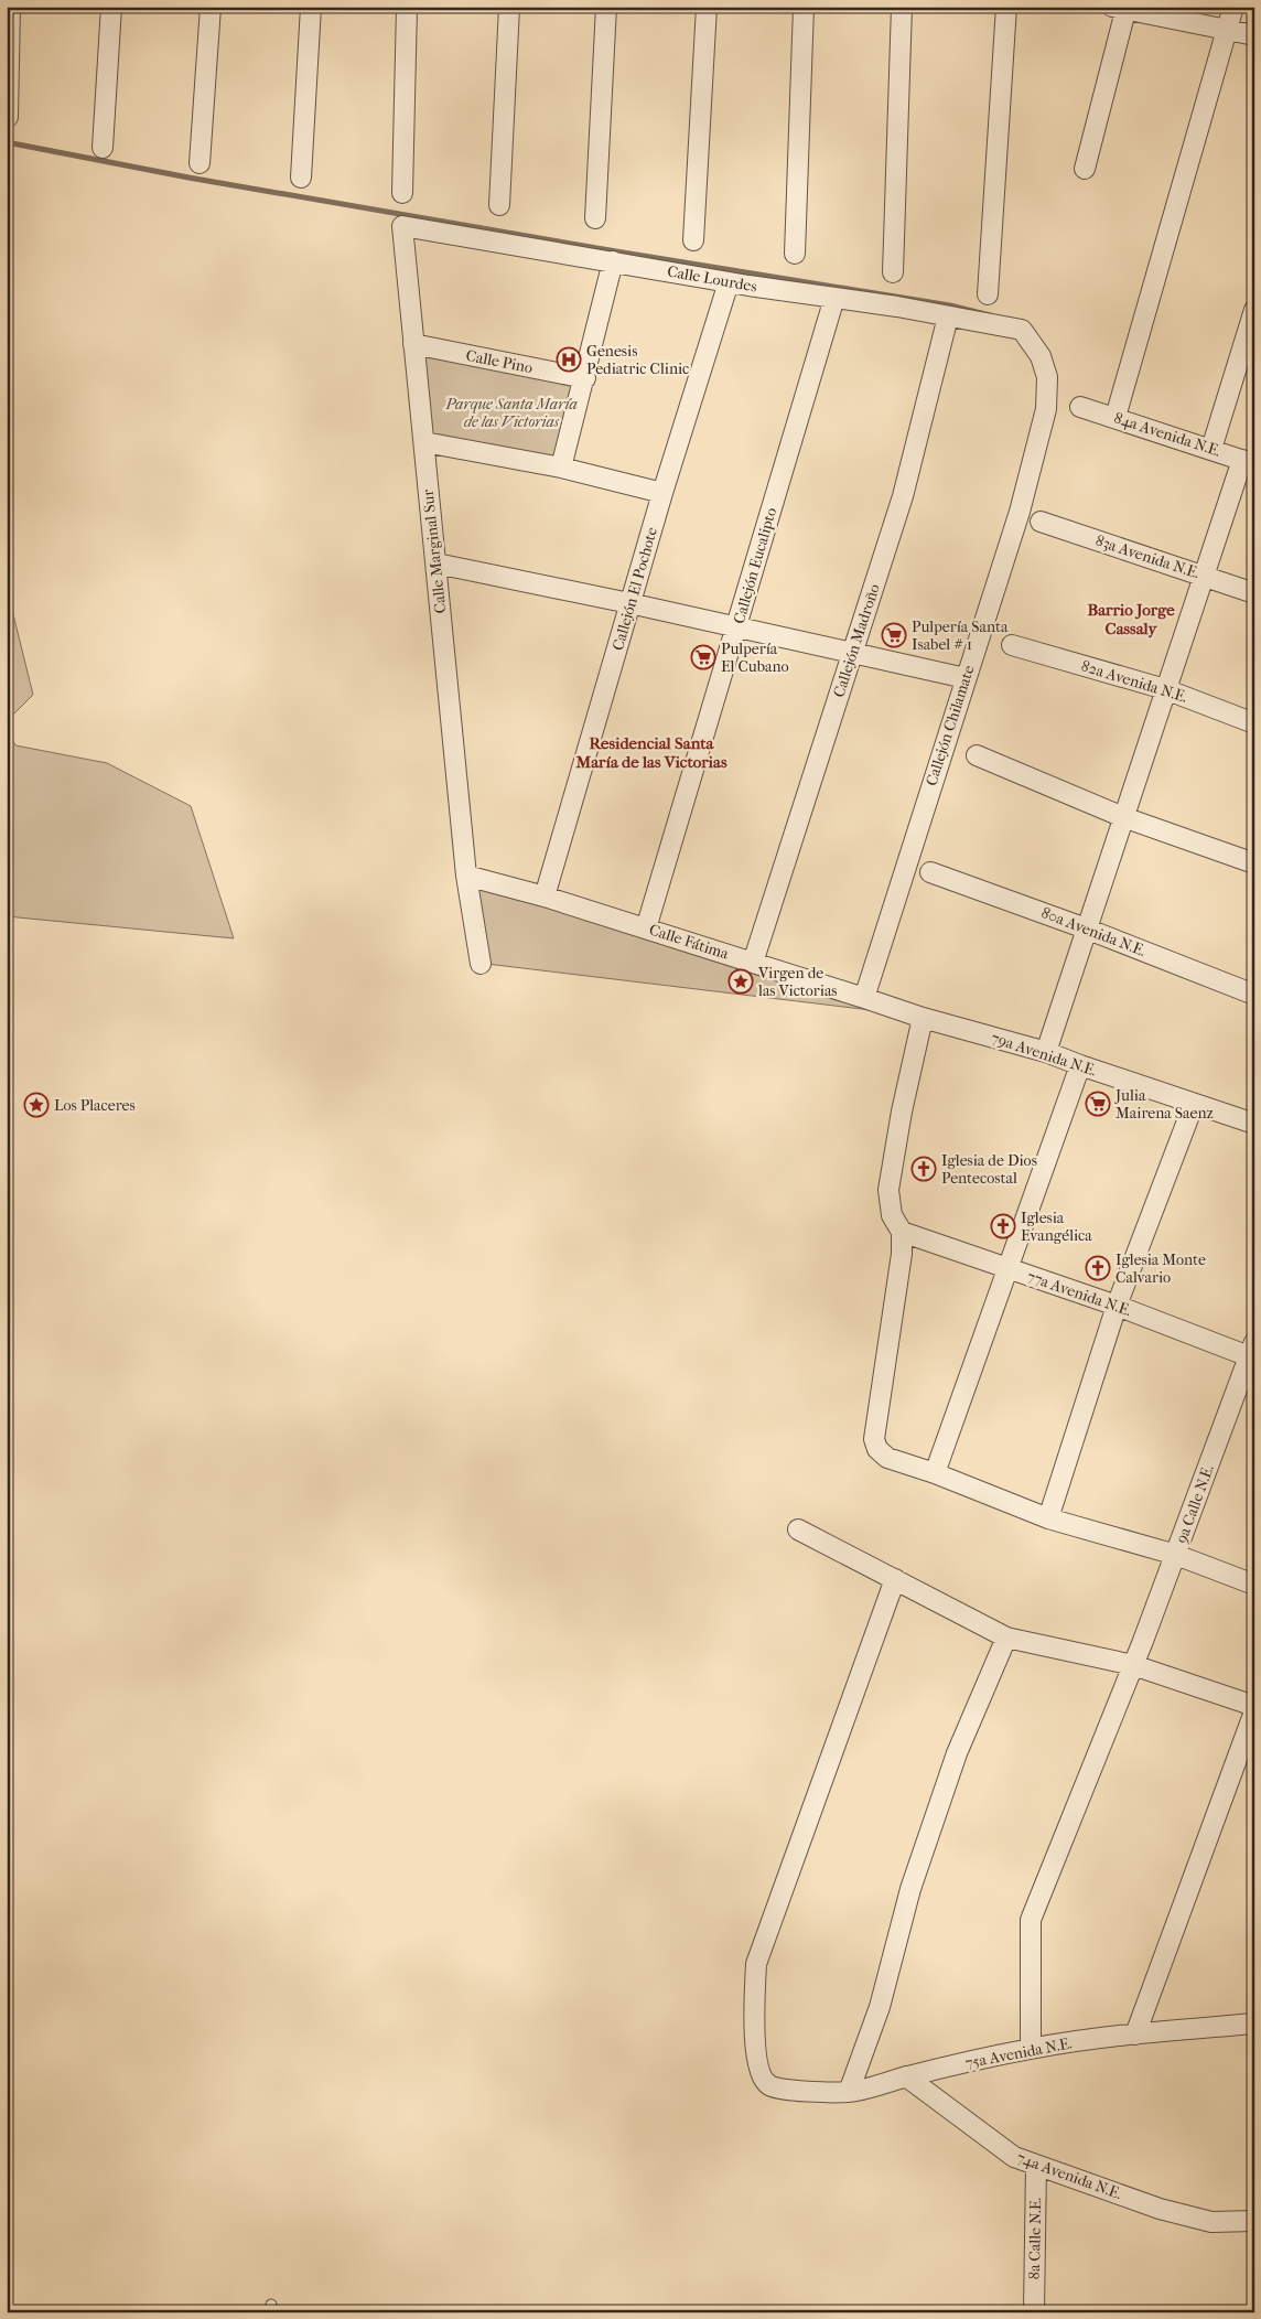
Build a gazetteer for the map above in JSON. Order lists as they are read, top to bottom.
{
  "streets": {
    "street": [
      "Calle Lourdes",
      "Calle Pino",
      "84a Avenida N.E.",
      "Calle Marginal Sur",
      "83a Avenida N.E.",
      "Callejón Eucalipto",
      "Callejón El Pochote",
      "Callejón Madroño",
      "82a Avenida N.E.",
      "Callejón Chilamate",
      "80a Avenida N.E.",
      "Calle Fátima",
      "79a Avenida N.E.",
      "77a Avenida N.E.",
      "9a Calle N.E.",
      "75a Avenida N.E.",
      "74a Avenida N.E.",
      "8a Calle N.E."
    ]
  },
  "crossings": [
    ["Calle Lourdes", "Calle Marginal Sur"],
    ["Calle Lourdes", "Callejón Eucalipto"],
    ["Calle Lourdes", "Callejón El Pochote"],
    ["Calle Lourdes", "Callejón Madroño"],
    ["Calle Lourdes", "Callejón Chilamate"],
    ["Calle Pino", "Calle Marginal Sur"],
    ["Calle Marginal Sur", "Calle Fátima"],
    ["Callejón Eucalipto", "Calle Fátima"],
    ["Callejón El Pochote", "Calle Fátima"],
    ["Callejón Madroño", "Calle Fátima"],
    ["Callejón Chilamate", "Calle Fátima"],
    ["Callejón Chilamate", "79a Avenida N.E."],
    ["Calle Fátima", "79a Avenida N.E."],
    ["77a Avenida N.E.", "9a Calle N.E."],
    ["9a Calle N.E.", "75a Avenida N.E."],
    ["75a Avenida N.E.", "74a Avenida N.E."],
    ["74a Avenida N.E.", "8a Calle N.E."]
  ],
  "districts": ["Barrio Jorge Cassaly", "Residencial Santa María de las Victorias"],
  "parks": ["Parque Santa María de las Victorias"],
  "places": {
    "hospital": ["Genesis Pediatric Clinic"],
    "supermarket": ["Pulpería Santa Isabel # 1", "Pulpería El Cubano", "Julia Mairena Saenz"],
    "place": ["Virgen de las Victorias", "Los Placeres"],
    "church": ["Iglesia de Dios Pentecostal", "Iglesia Evangélica", "Iglesia Monte Calvario"]
  }
}
